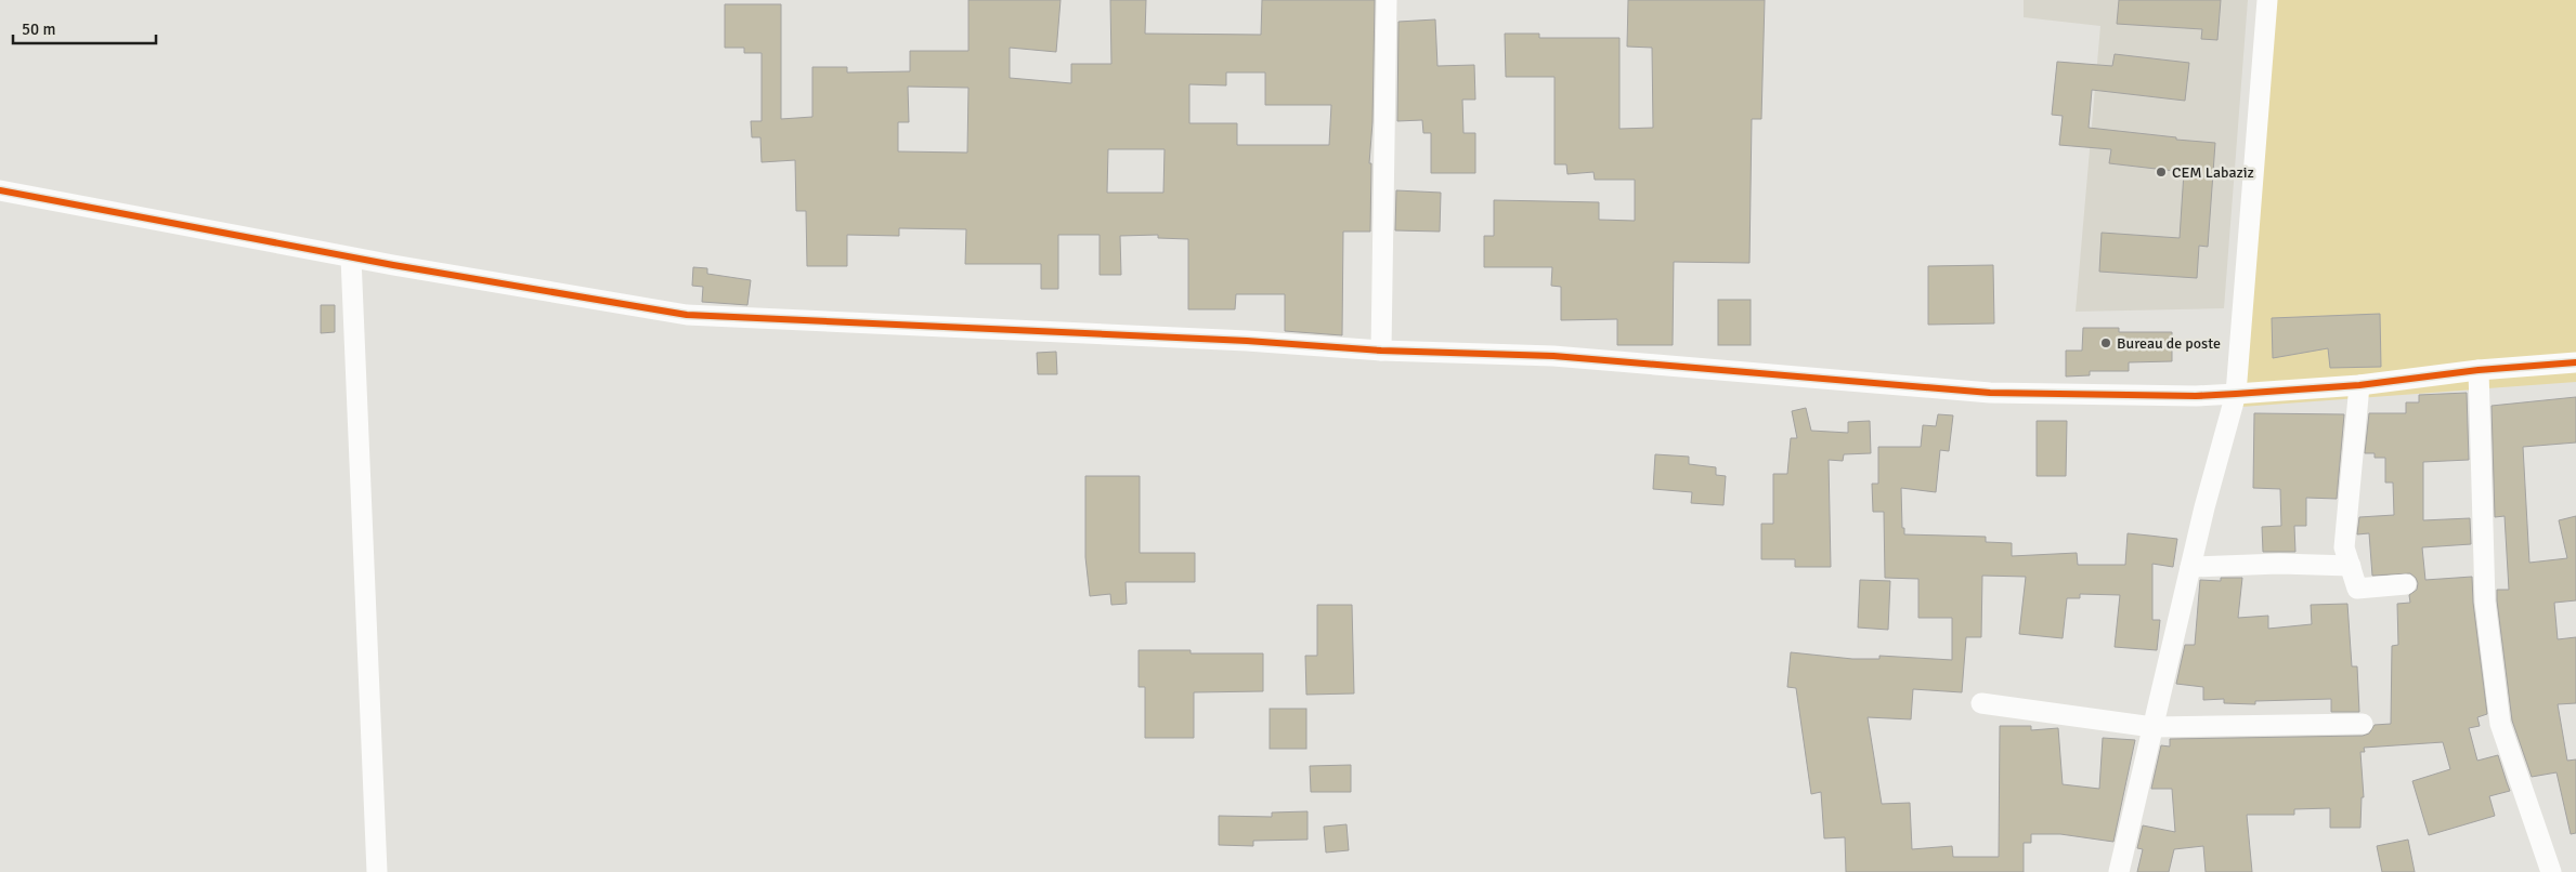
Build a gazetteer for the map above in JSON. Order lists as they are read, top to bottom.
{
  "places": ["CEM Labaziz", "Bureau de poste"],
  "scale_bar": "50 m"
}
